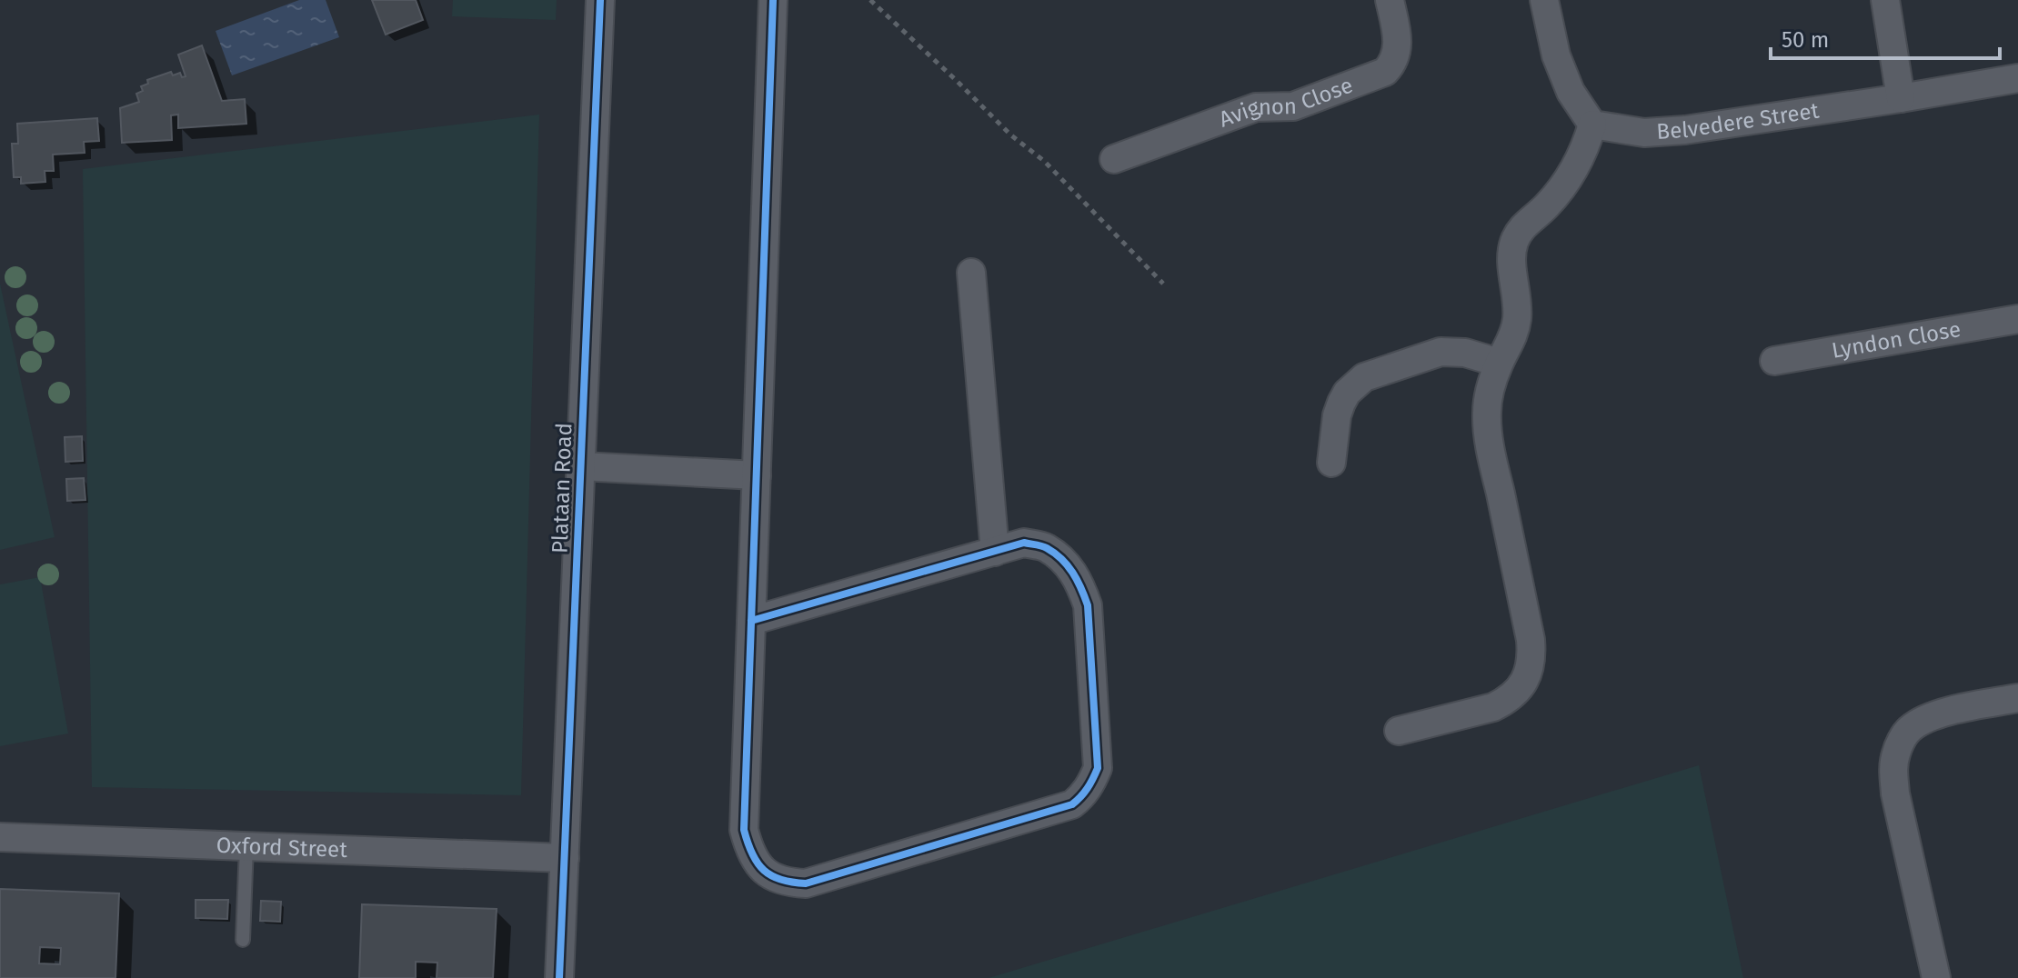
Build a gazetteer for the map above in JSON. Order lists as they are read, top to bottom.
{
  "streets": {
    "street": [
      "Avignon Close",
      "Belvedere Street",
      "Lyndon Close",
      "Plataan Road",
      "Oxford Street"
    ]
  },
  "crossings": [
    ["Plataan Road", "Oxford Street"]
  ],
  "scale_bar": "50 m"
}
